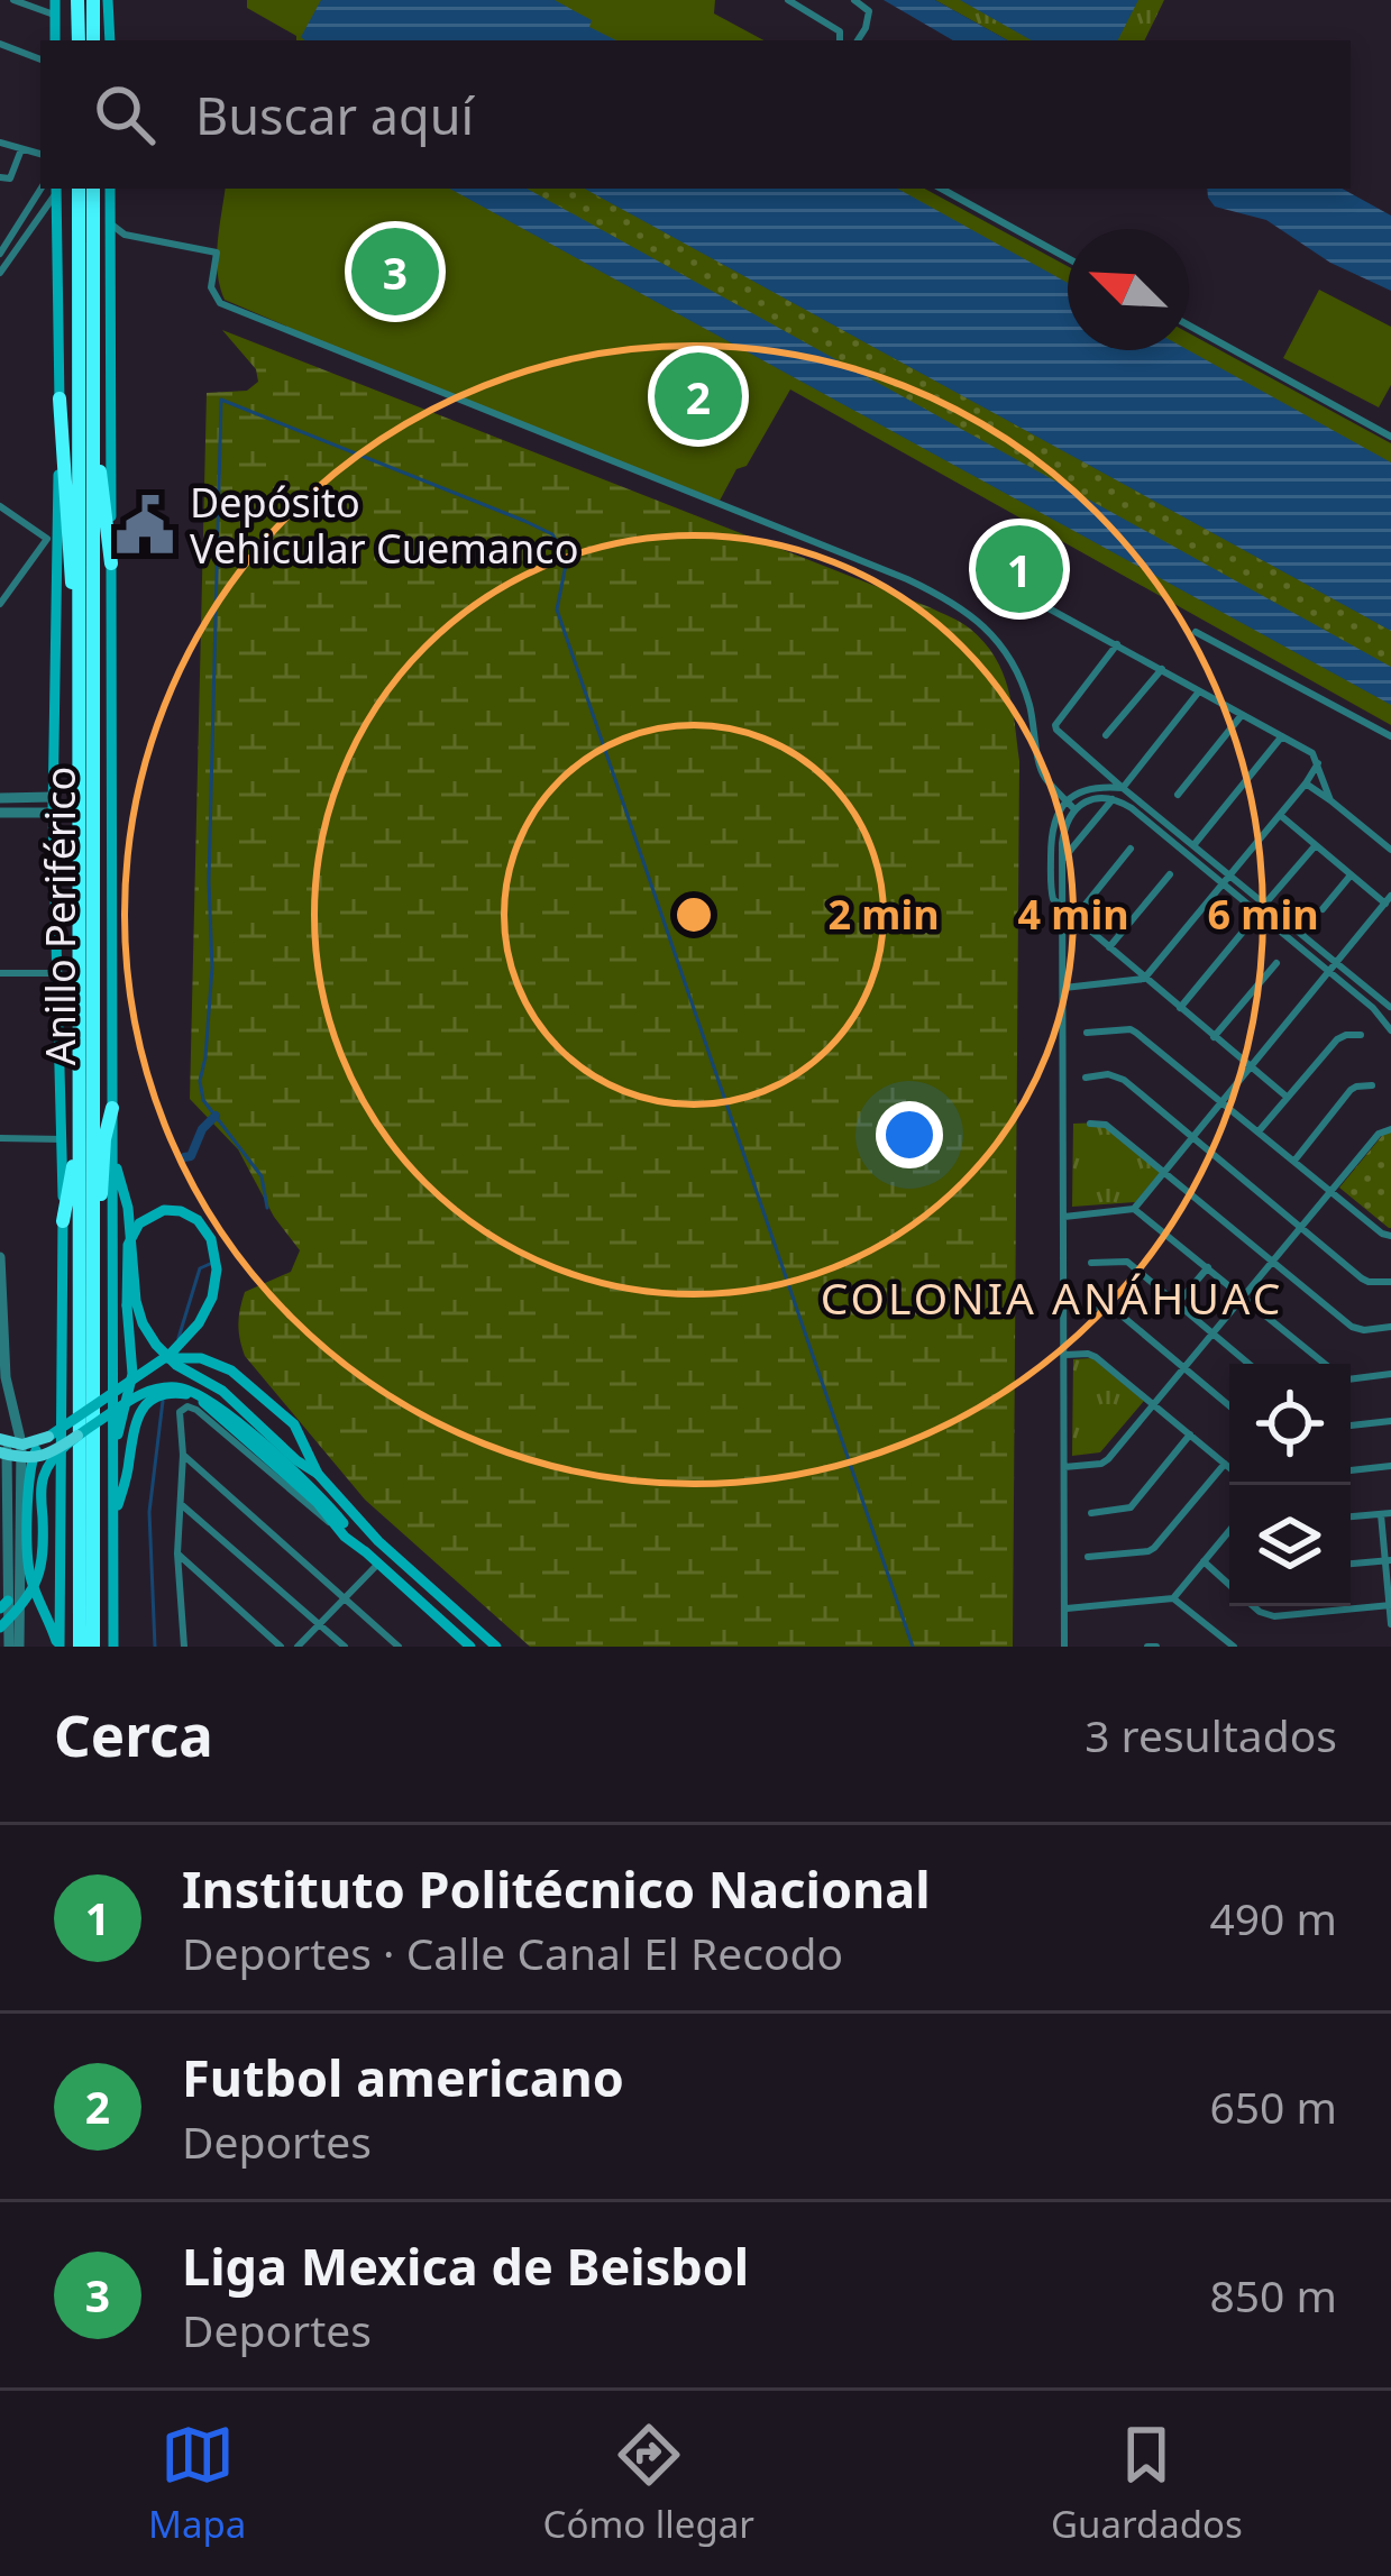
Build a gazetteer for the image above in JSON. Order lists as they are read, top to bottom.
{
  "streets": {
    "highway": ["Anillo Periférico"]
  },
  "districts": ["COLONIA ANÁHUAC"],
  "places": {
    "public building": ["Depósito Vehicular Cuemanco"]
  },
  "north": "top left",
  "page": {
    "search": "Buscar aquí",
    "pins": ["3", "2", "1"],
    "heading": ["Cerca", "3 resultados"],
    "list": [
      {
        "mark": "1",
        "name": "Instituto Politécnico Nacional",
        "note": "Deportes · Calle Canal El Recodo",
        "value": "490 m"
      },
      {
        "mark": "2",
        "name": "Futbol americano",
        "note": "Deportes",
        "value": "650 m"
      },
      {
        "mark": "3",
        "name": "Liga Mexica de Beisbol",
        "note": "Deportes",
        "value": "850 m"
      }
    ],
    "nav": ["Mapa", "Cómo llegar", "Guardados"]
  },
  "rings": ["2 min", "4 min", "6 min"]
}
